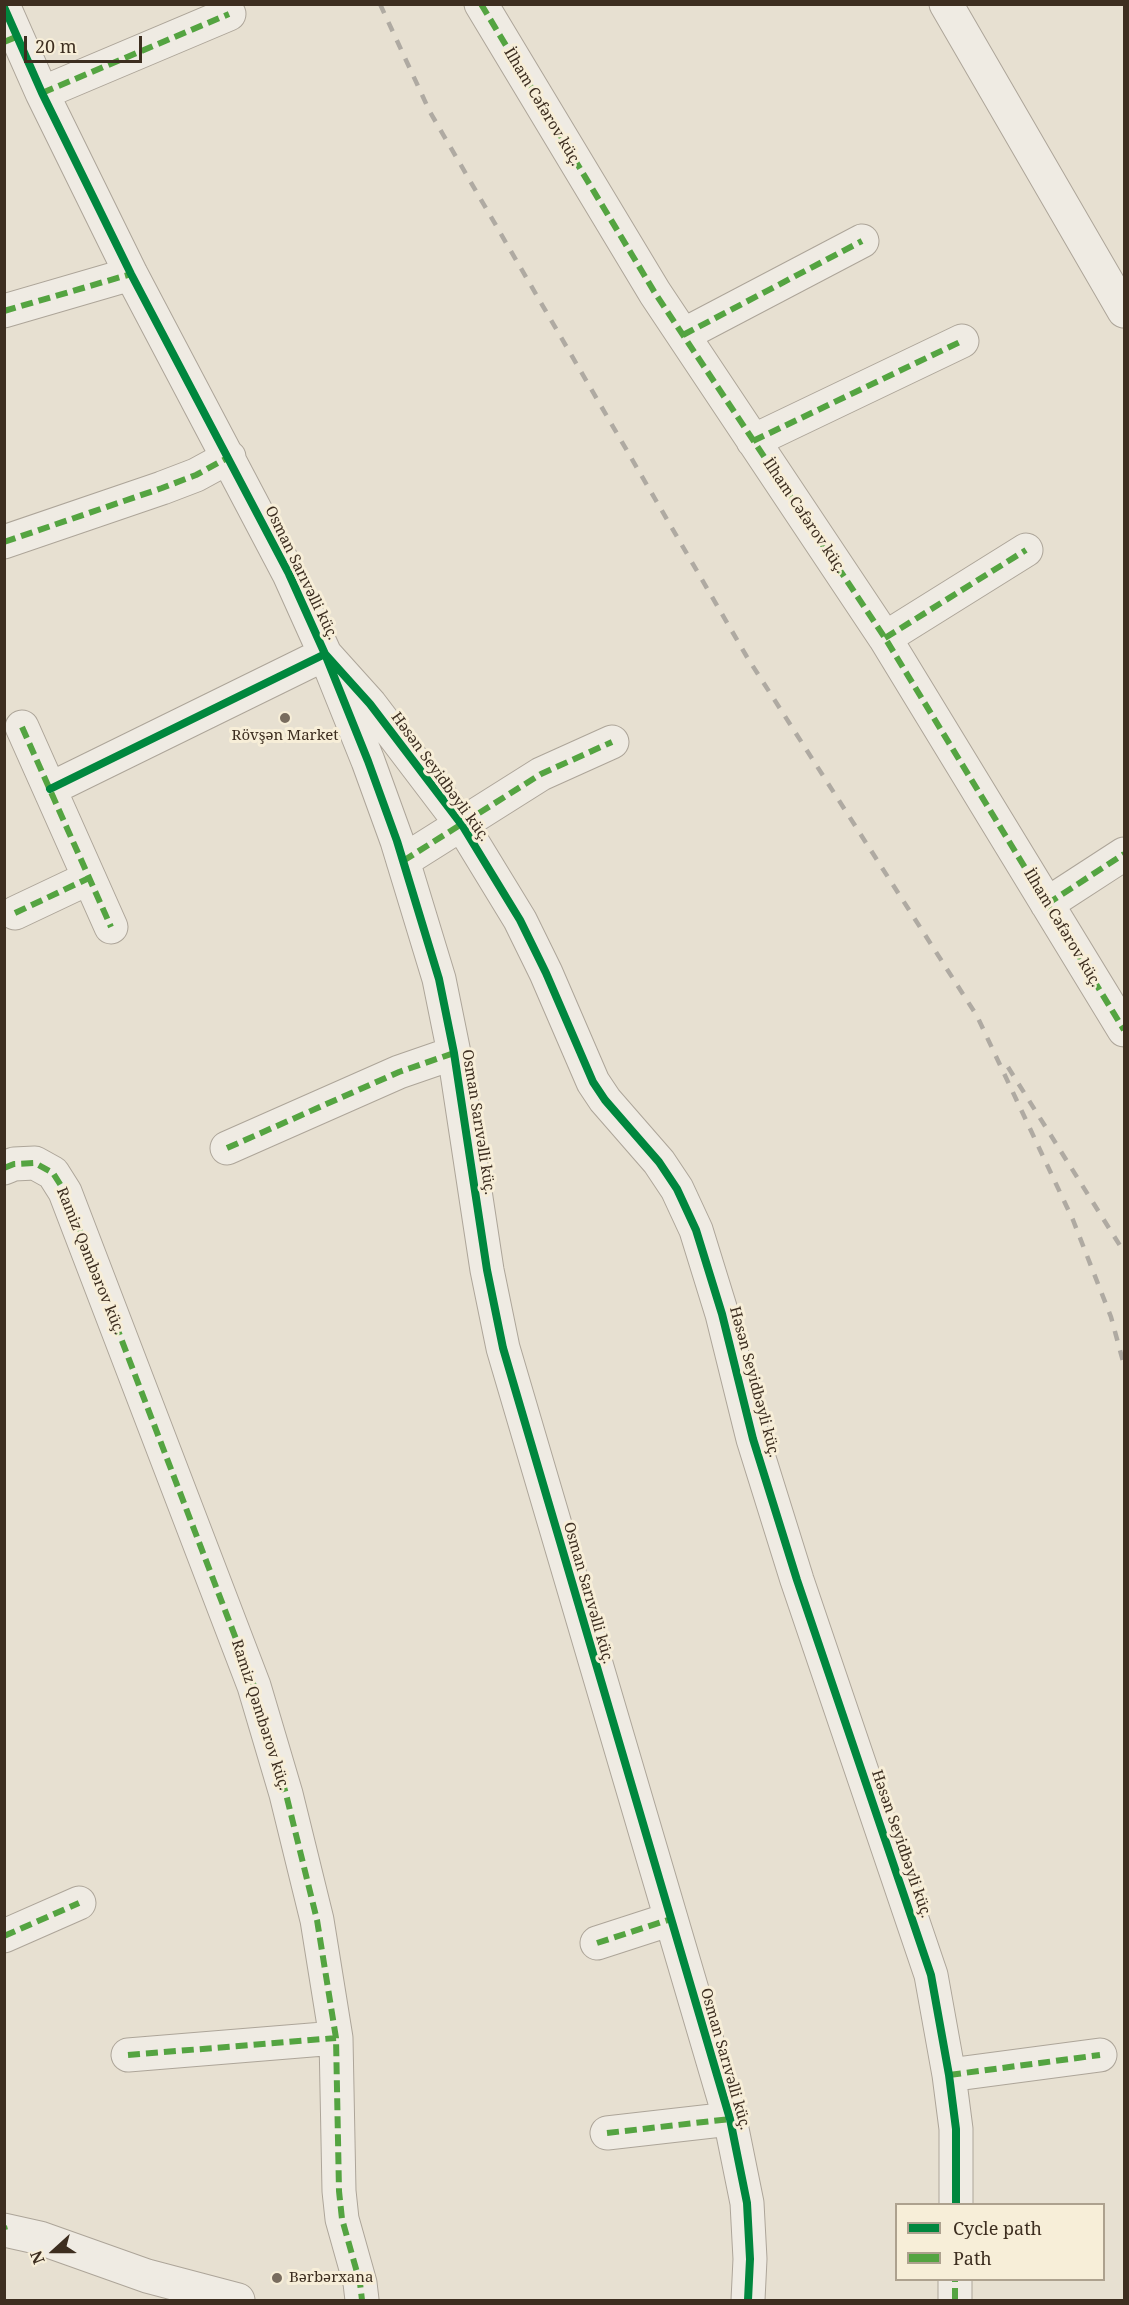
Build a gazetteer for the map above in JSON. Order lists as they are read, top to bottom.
{
  "streets": {
    "street": [
      "İlham Cəfərov küç.",
      "Osman Sarıvəlli küç.",
      "Həsən Seyidbəyli küç.",
      "Ramiz Qəmbərov küç."
    ]
  },
  "crossings": [
    ["Osman Sarıvəlli küç.", "Həsən Seyidbəyli küç."]
  ],
  "places": ["Rövşən Market", "Bərbərxana"],
  "legend": ["Cycle path", "Path"],
  "scale_bar": "20 m",
  "north": "left"
}
